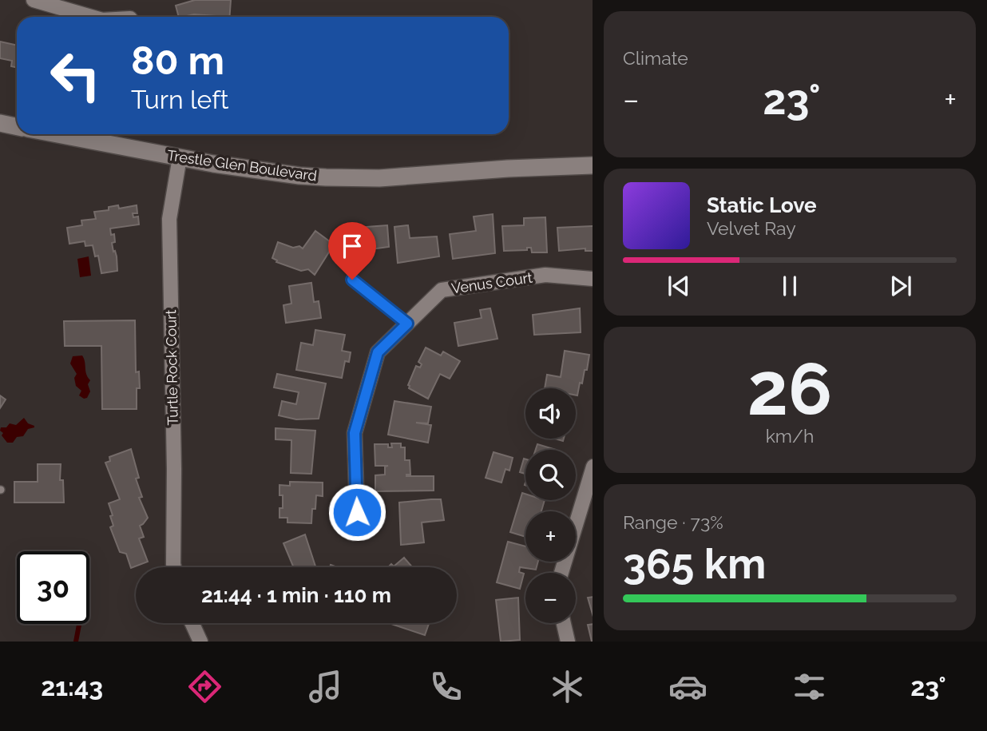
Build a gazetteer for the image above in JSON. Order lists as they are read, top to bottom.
{
  "streets": {
    "street": ["Trestle Glen Boulevard", "Venus Court", "Turtle Rock Court"]
  },
  "crossings": [
    ["Trestle Glen Boulevard", "Turtle Rock Court"]
  ],
  "page": {
    "tile": [
      "Climate",
      ["26", "km/h"],
      ["Range · 73%", "365 km"]
    ],
    "turn": ["80 m", "Turn left"],
    "heat": ["−", "23°", "+"],
    "song": ["Static Love", "Velvet Ray"],
    "map_buttons": ["+", "−"],
    "limit": "30",
    "trip": "21:44 · 1 min · 110 m",
    "tabs": ["21:43", "23°"]
  }
}
